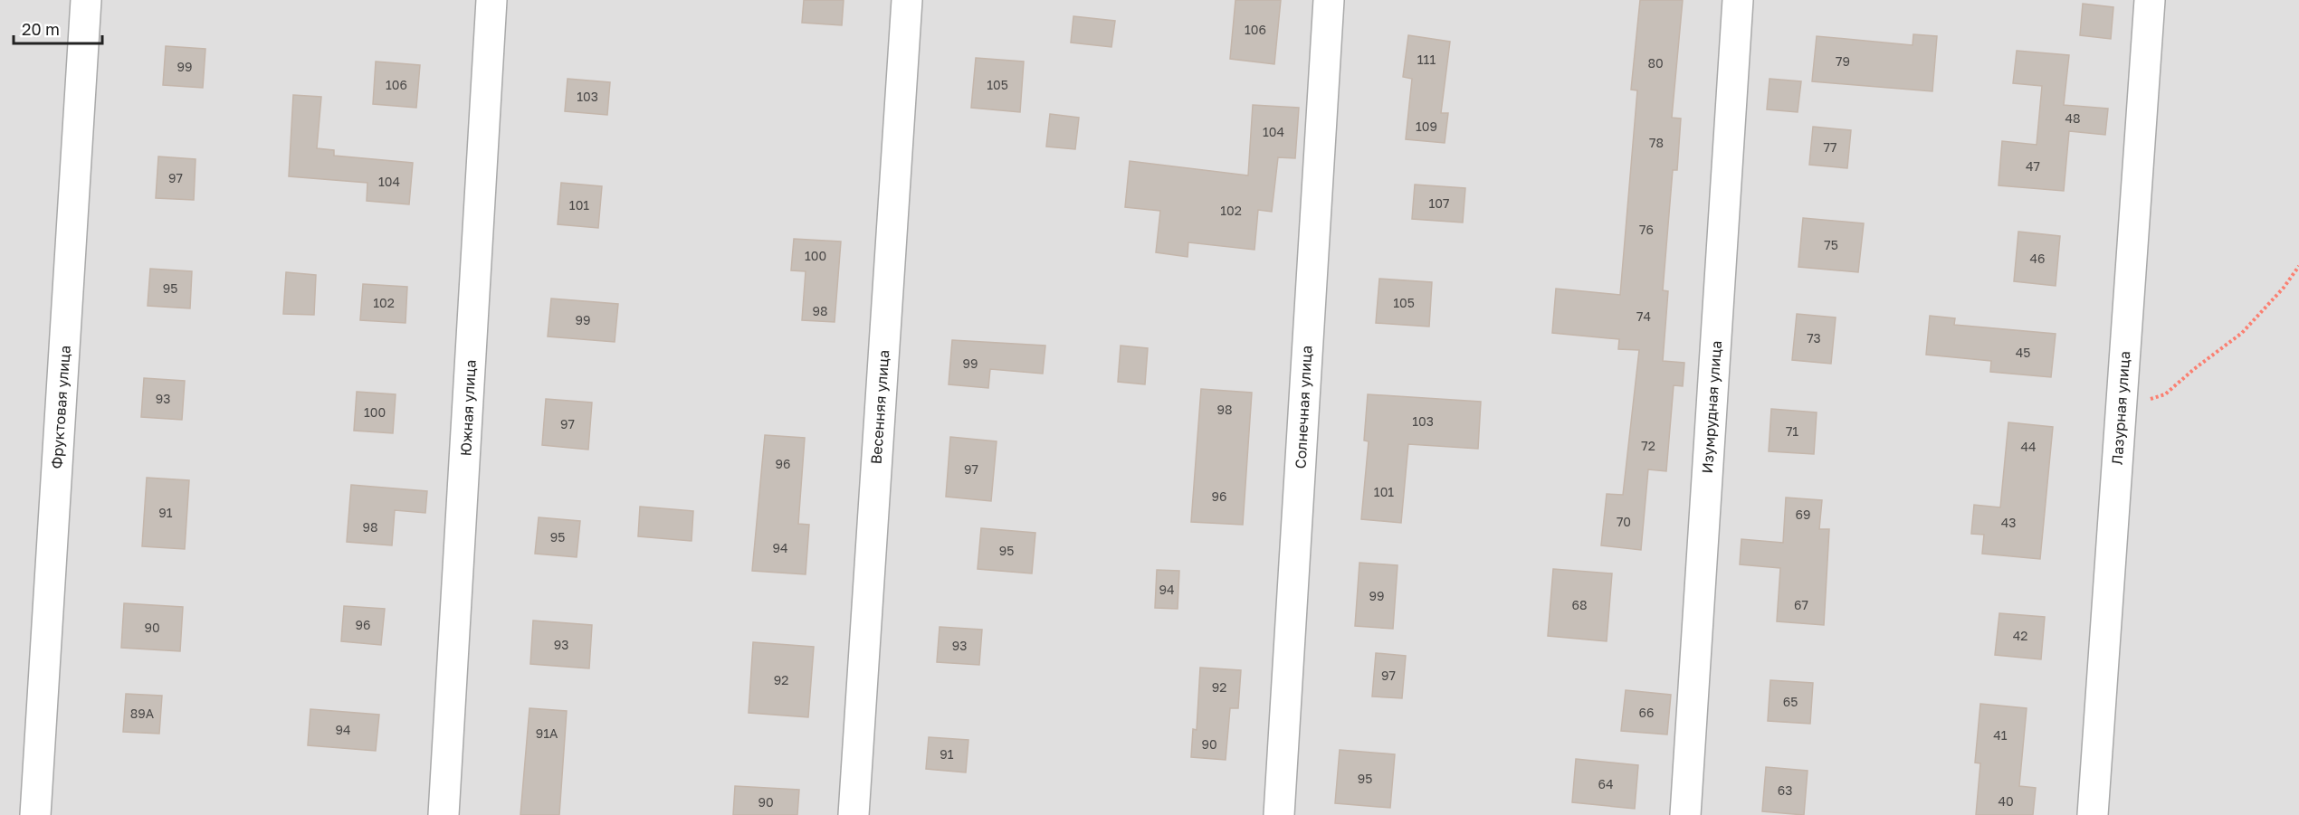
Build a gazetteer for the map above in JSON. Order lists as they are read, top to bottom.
{
  "streets": {
    "street": [
      "Фруктовая улица",
      "Весенняя улица",
      "Солнечная улица",
      "Изумрудная улица",
      "Южная улица",
      "Лазурная улица"
    ]
  },
  "house_numbers": [
    "106",
    "111",
    "79",
    "80",
    "99",
    "106",
    "105",
    "103",
    "48",
    "109",
    "104",
    "78",
    "77",
    "47",
    "97",
    "104",
    "107",
    "101",
    "102",
    "76",
    "75",
    "100",
    "46",
    "95",
    "102",
    "105",
    "98",
    "74",
    "99",
    "73",
    "45",
    "99",
    "93",
    "98",
    "100",
    "103",
    "97",
    "71",
    "72",
    "44",
    "96",
    "97",
    "101",
    "96",
    "91",
    "69",
    "70",
    "43",
    "98",
    "95",
    "94",
    "95",
    "94",
    "99",
    "68",
    "67",
    "96",
    "90",
    "42",
    "93",
    "93",
    "97",
    "92",
    "92",
    "65",
    "66",
    "89А",
    "94",
    "91А",
    "41",
    "90",
    "91",
    "95",
    "64",
    "63",
    "40",
    "90"
  ],
  "scale_bar": "20 m"
}
